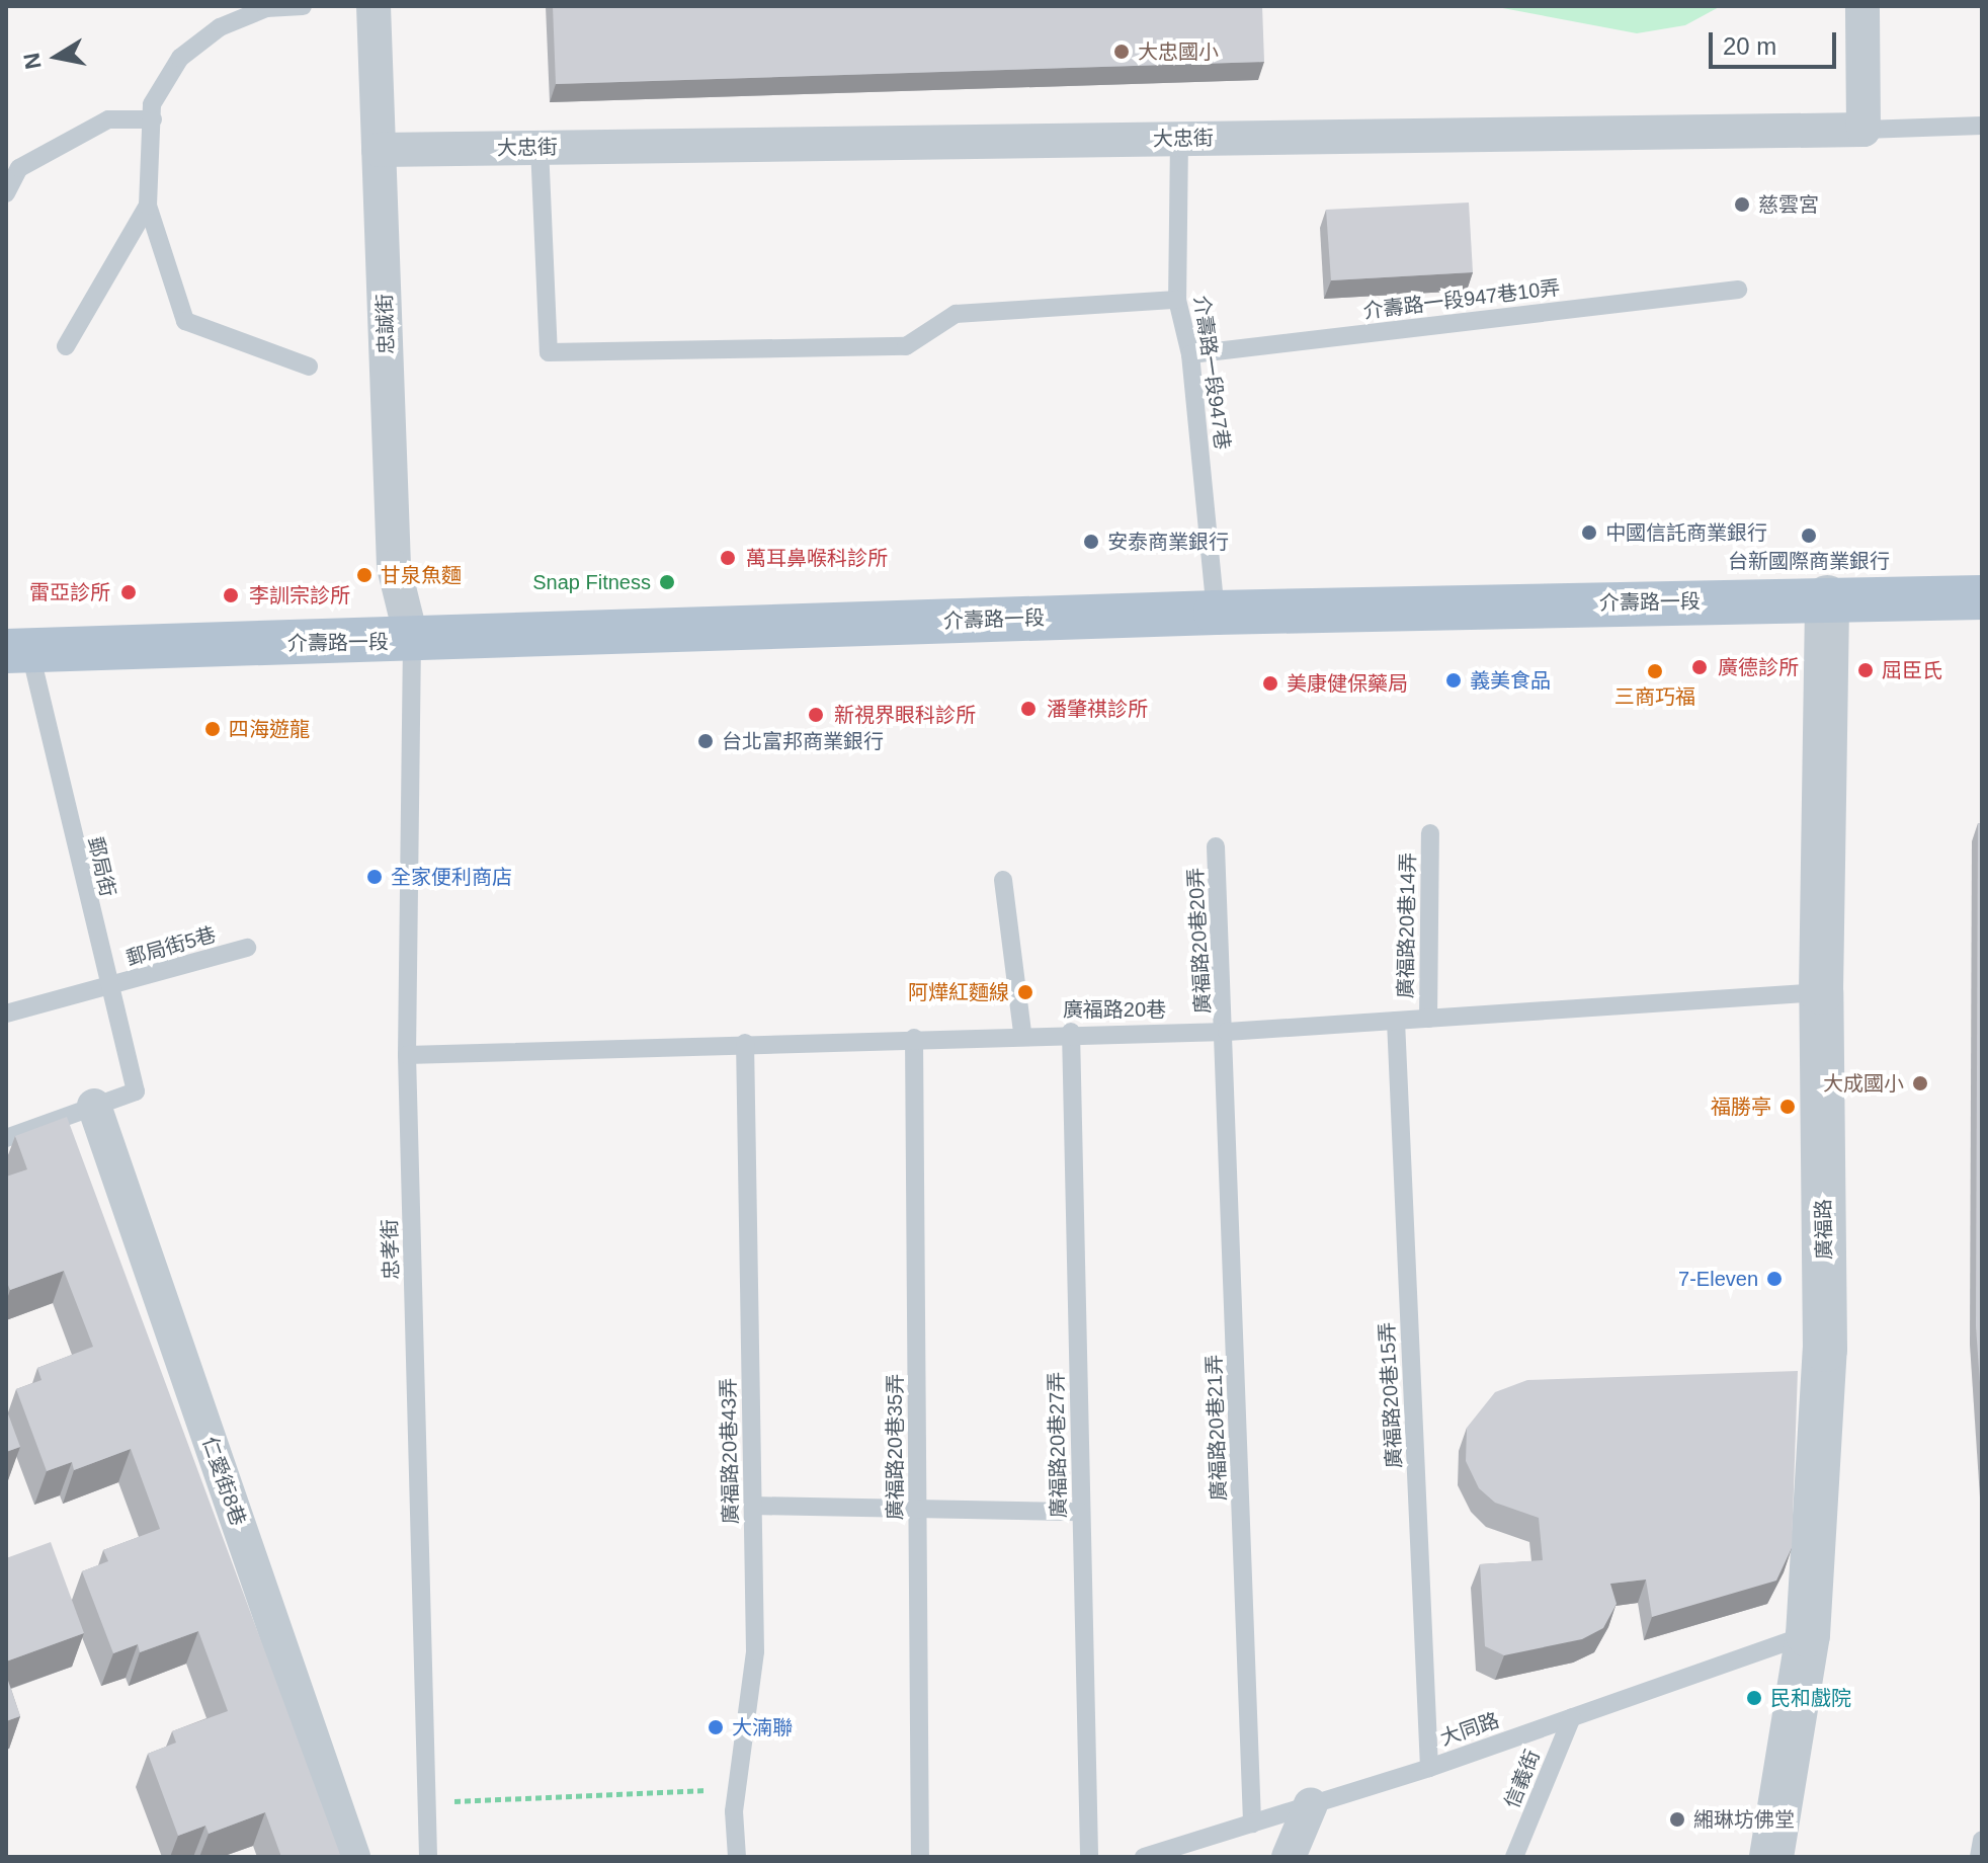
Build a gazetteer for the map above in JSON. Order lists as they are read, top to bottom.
{
  "streets": {
    "main road": ["介壽路一段"],
    "street": [
      "大忠街",
      "忠誠街",
      "廣福路",
      "仁愛街8巷"
    ],
    "lane": [
      "介壽路一段947巷10弄",
      "介壽路一段947巷",
      "郵局街",
      "廣福路20巷14弄",
      "廣福路20巷20弄",
      "郵局街5巷",
      "廣福路20巷",
      "忠孝街",
      "廣福路20巷15弄",
      "廣福路20巷21弄",
      "廣福路20巷27弄",
      "廣福路20巷35弄",
      "廣福路20巷43弄",
      "大同路",
      "信義街"
    ]
  },
  "crossings": [
    ["大忠街", "忠誠街"],
    ["大忠街", "介壽路一段947巷"],
    ["介壽路一段947巷10弄", "介壽路一段947巷"],
    ["忠誠街", "介壽路一段"],
    ["忠誠街", "忠孝街"],
    ["介壽路一段947巷", "介壽路一段"],
    ["介壽路一段", "郵局街"],
    ["介壽路一段", "廣福路"],
    ["介壽路一段", "忠孝街"],
    ["郵局街", "郵局街5巷"],
    ["郵局街", "仁愛街8巷"],
    ["廣福路20巷14弄", "廣福路20巷"],
    ["廣福路20巷20弄", "廣福路20巷"],
    ["廣福路20巷20弄", "廣福路20巷21弄"],
    ["廣福路20巷", "廣福路"],
    ["廣福路20巷", "忠孝街"],
    ["廣福路20巷", "廣福路20巷15弄"],
    ["廣福路20巷", "廣福路20巷21弄"],
    ["廣福路20巷", "廣福路20巷27弄"],
    ["廣福路20巷", "廣福路20巷35弄"],
    ["廣福路20巷", "廣福路20巷43弄"],
    ["廣福路", "大同路"],
    ["廣福路20巷15弄", "大同路"],
    ["廣福路20巷21弄", "大同路"],
    ["大同路", "信義街"]
  ],
  "places": [
    "大忠國小",
    "慈雲宮",
    "中國信託商業銀行",
    "台新國際商業銀行",
    "安泰商業銀行",
    "萬耳鼻喉科診所",
    "甘泉魚麵",
    "Snap Fitness",
    "雷亞診所",
    "李訓宗診所",
    "廣德診所",
    "屈臣氏",
    "三商巧福",
    "義美食品",
    "美康健保藥局",
    "潘肇祺診所",
    "新視界眼科診所",
    "四海遊龍",
    "台北富邦商業銀行",
    "全家便利商店",
    "阿燁紅麵線",
    "大成國小",
    "福勝亭",
    "7-Eleven",
    "民和戲院",
    "大湳聯",
    "緗琳坊佛堂"
  ],
  "scale_bar": "20 m",
  "north": "left"
}
